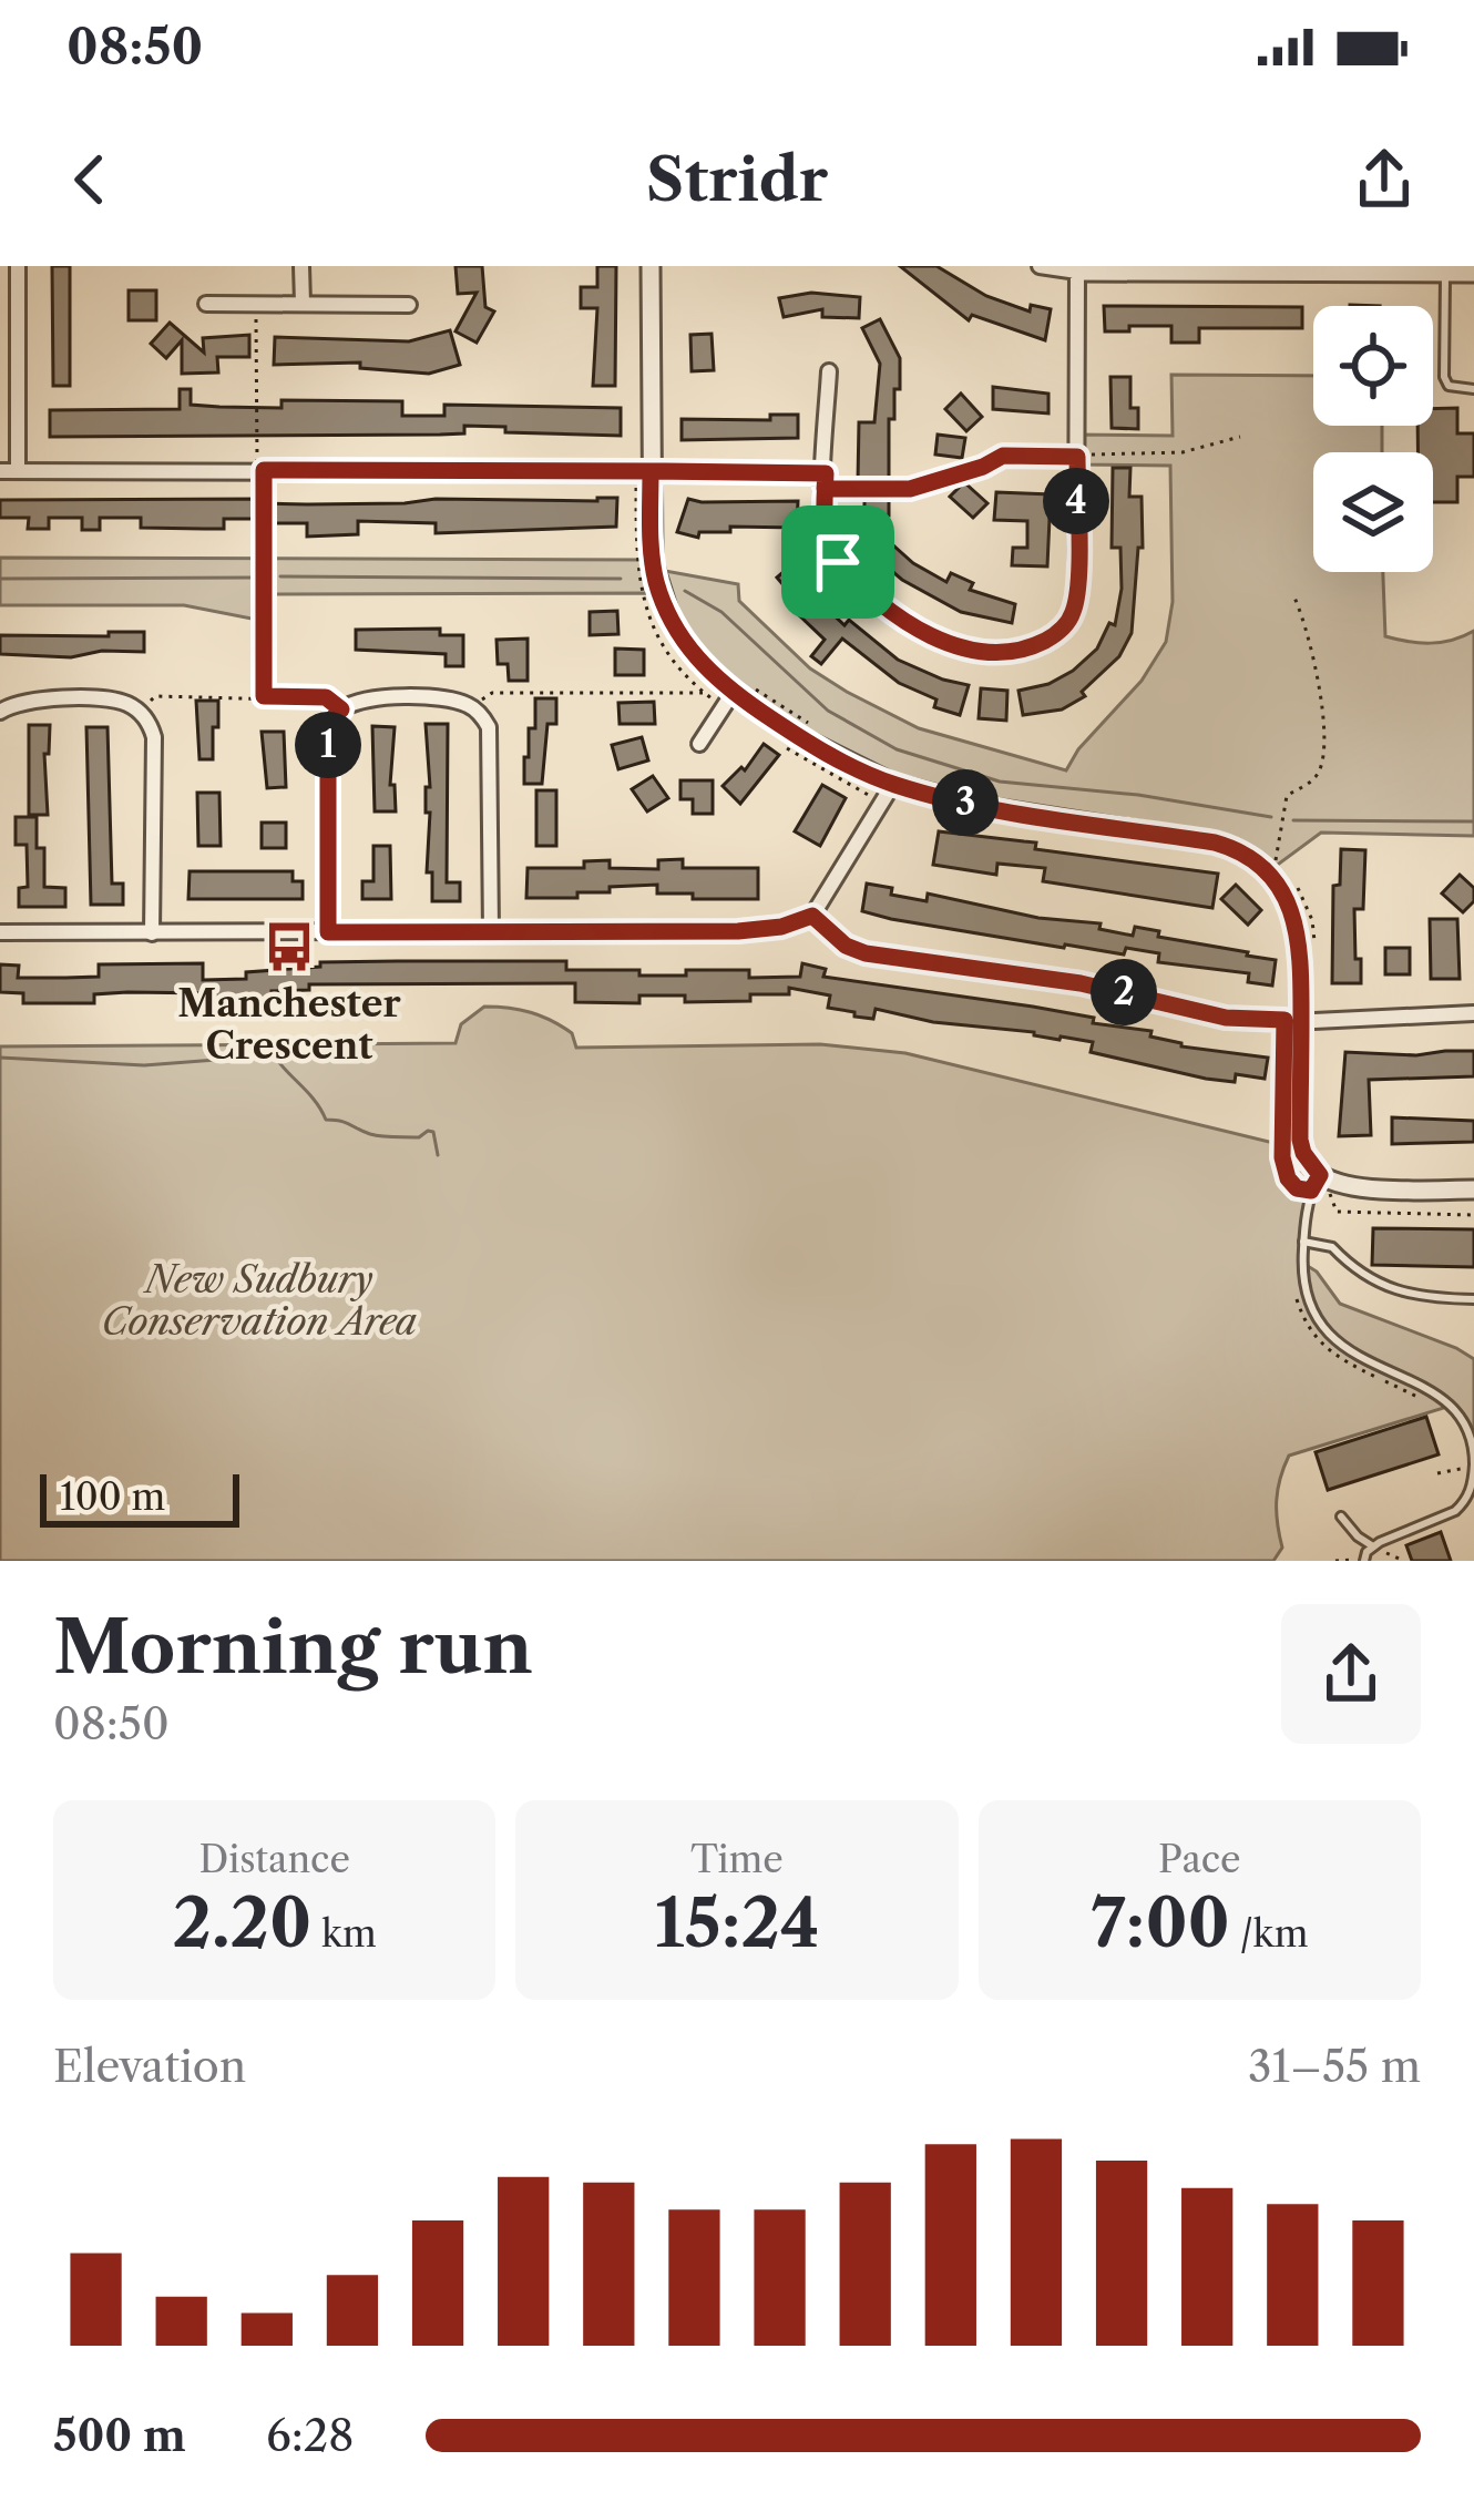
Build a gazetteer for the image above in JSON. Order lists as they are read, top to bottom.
{
  "parks": ["New Sudbury Conservation Area"],
  "places": {
    "bus stop": ["Manchester Crescent"]
  },
  "scale_bar": "100 m",
  "page": {
    "status": "08:50",
    "header": "Stridr",
    "pins": [
      "4",
      "1",
      "3",
      "2"
    ],
    "scale": "100 m",
    "heading": ["Morning run", "08:50"],
    "stats": [
      ["Distance", "2.20 km"],
      ["Time", "15:24"],
      ["Pace", "7:00 /km"]
    ],
    "chart": ["Elevation", "31–55 m"],
    "list": [
      {
        "name": "500 m",
        "note": "6:28"
      }
    ]
  }
}
